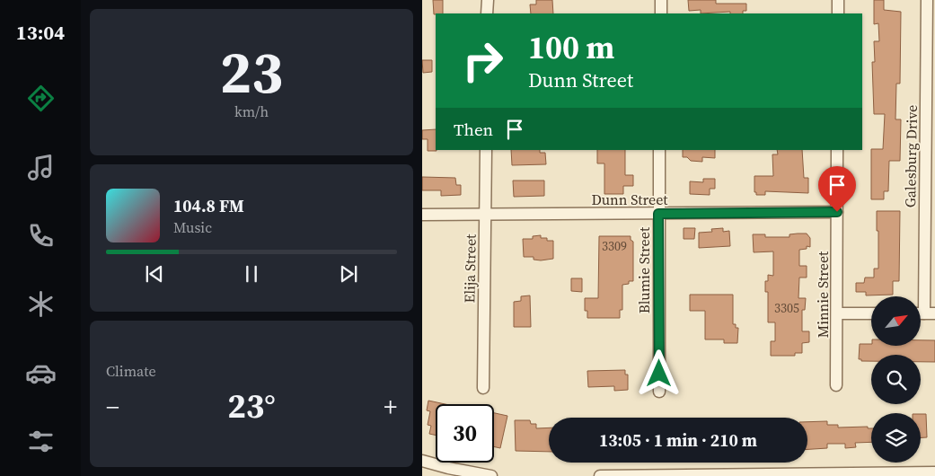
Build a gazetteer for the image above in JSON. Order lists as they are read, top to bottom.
{
  "streets": {
    "street": [
      "Galesburg Drive",
      "Dunn Street",
      "Elija Street",
      "Blumie Street",
      "Minnie Street"
    ]
  },
  "crossings": [
    ["Dunn Street", "Elija Street"],
    ["Dunn Street", "Blumie Street"],
    ["Dunn Street", "Minnie Street"]
  ],
  "house_numbers": ["3309", "3305"],
  "north": "top right",
  "page": {
    "tabs": "13:04",
    "tile": [
      ["23", "km/h"],
      "Climate"
    ],
    "turn": ["100 m", "Dunn Street"],
    "then": "Then",
    "song": ["104.8 FM", "Music"],
    "heat": ["−", "23°", "+"],
    "limit": "30",
    "trip": "13:05 · 1 min · 210 m"
  }
}
